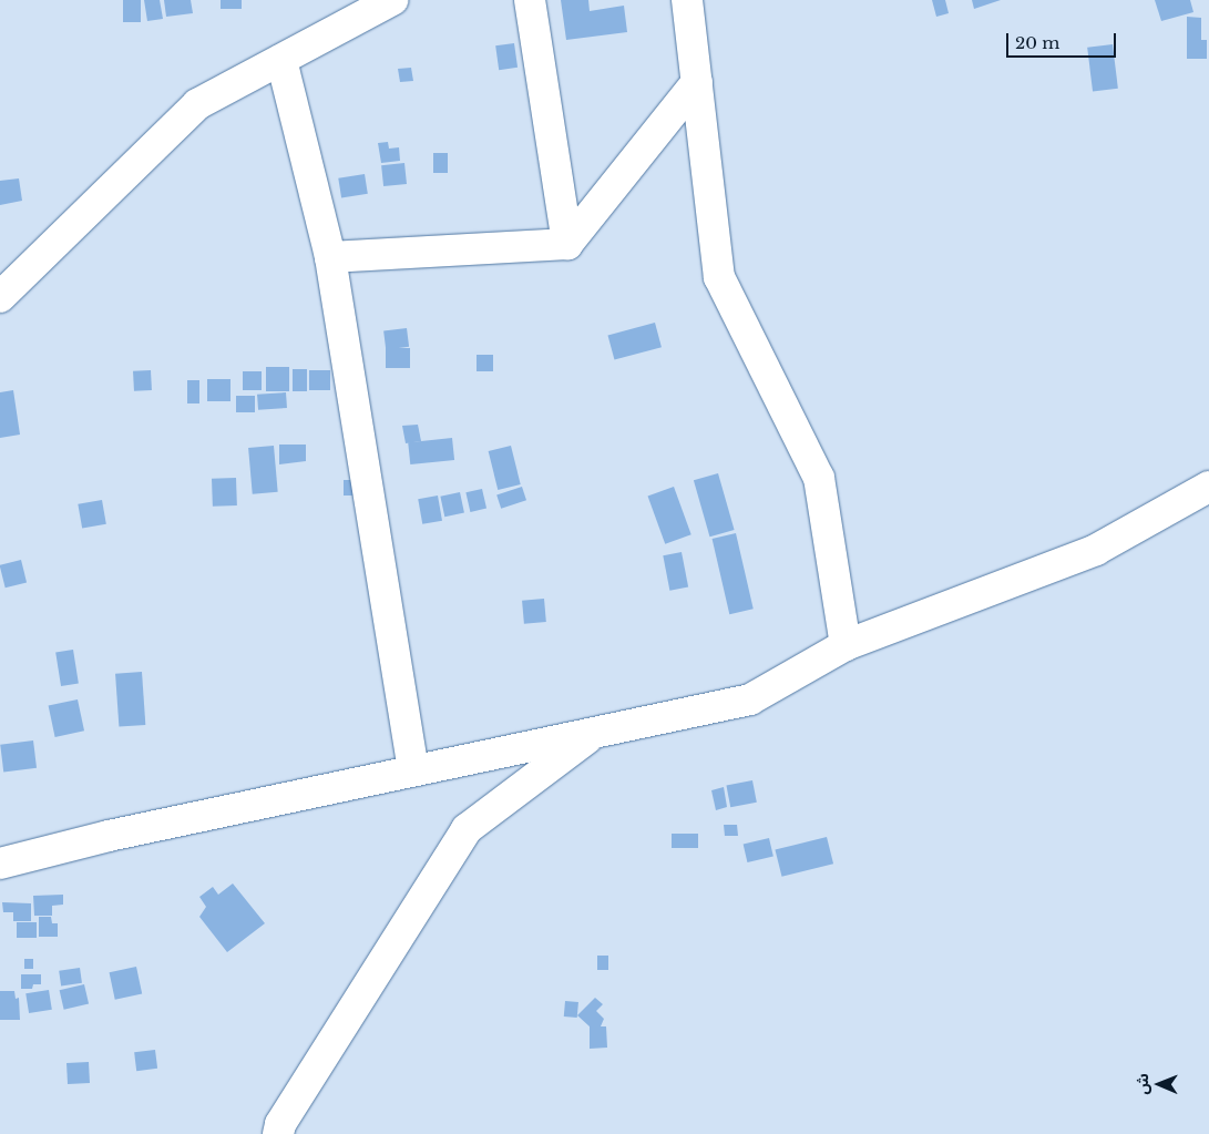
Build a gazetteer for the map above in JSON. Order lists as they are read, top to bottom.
{
  "scale_bar": "20 m",
  "north": "left"
}
